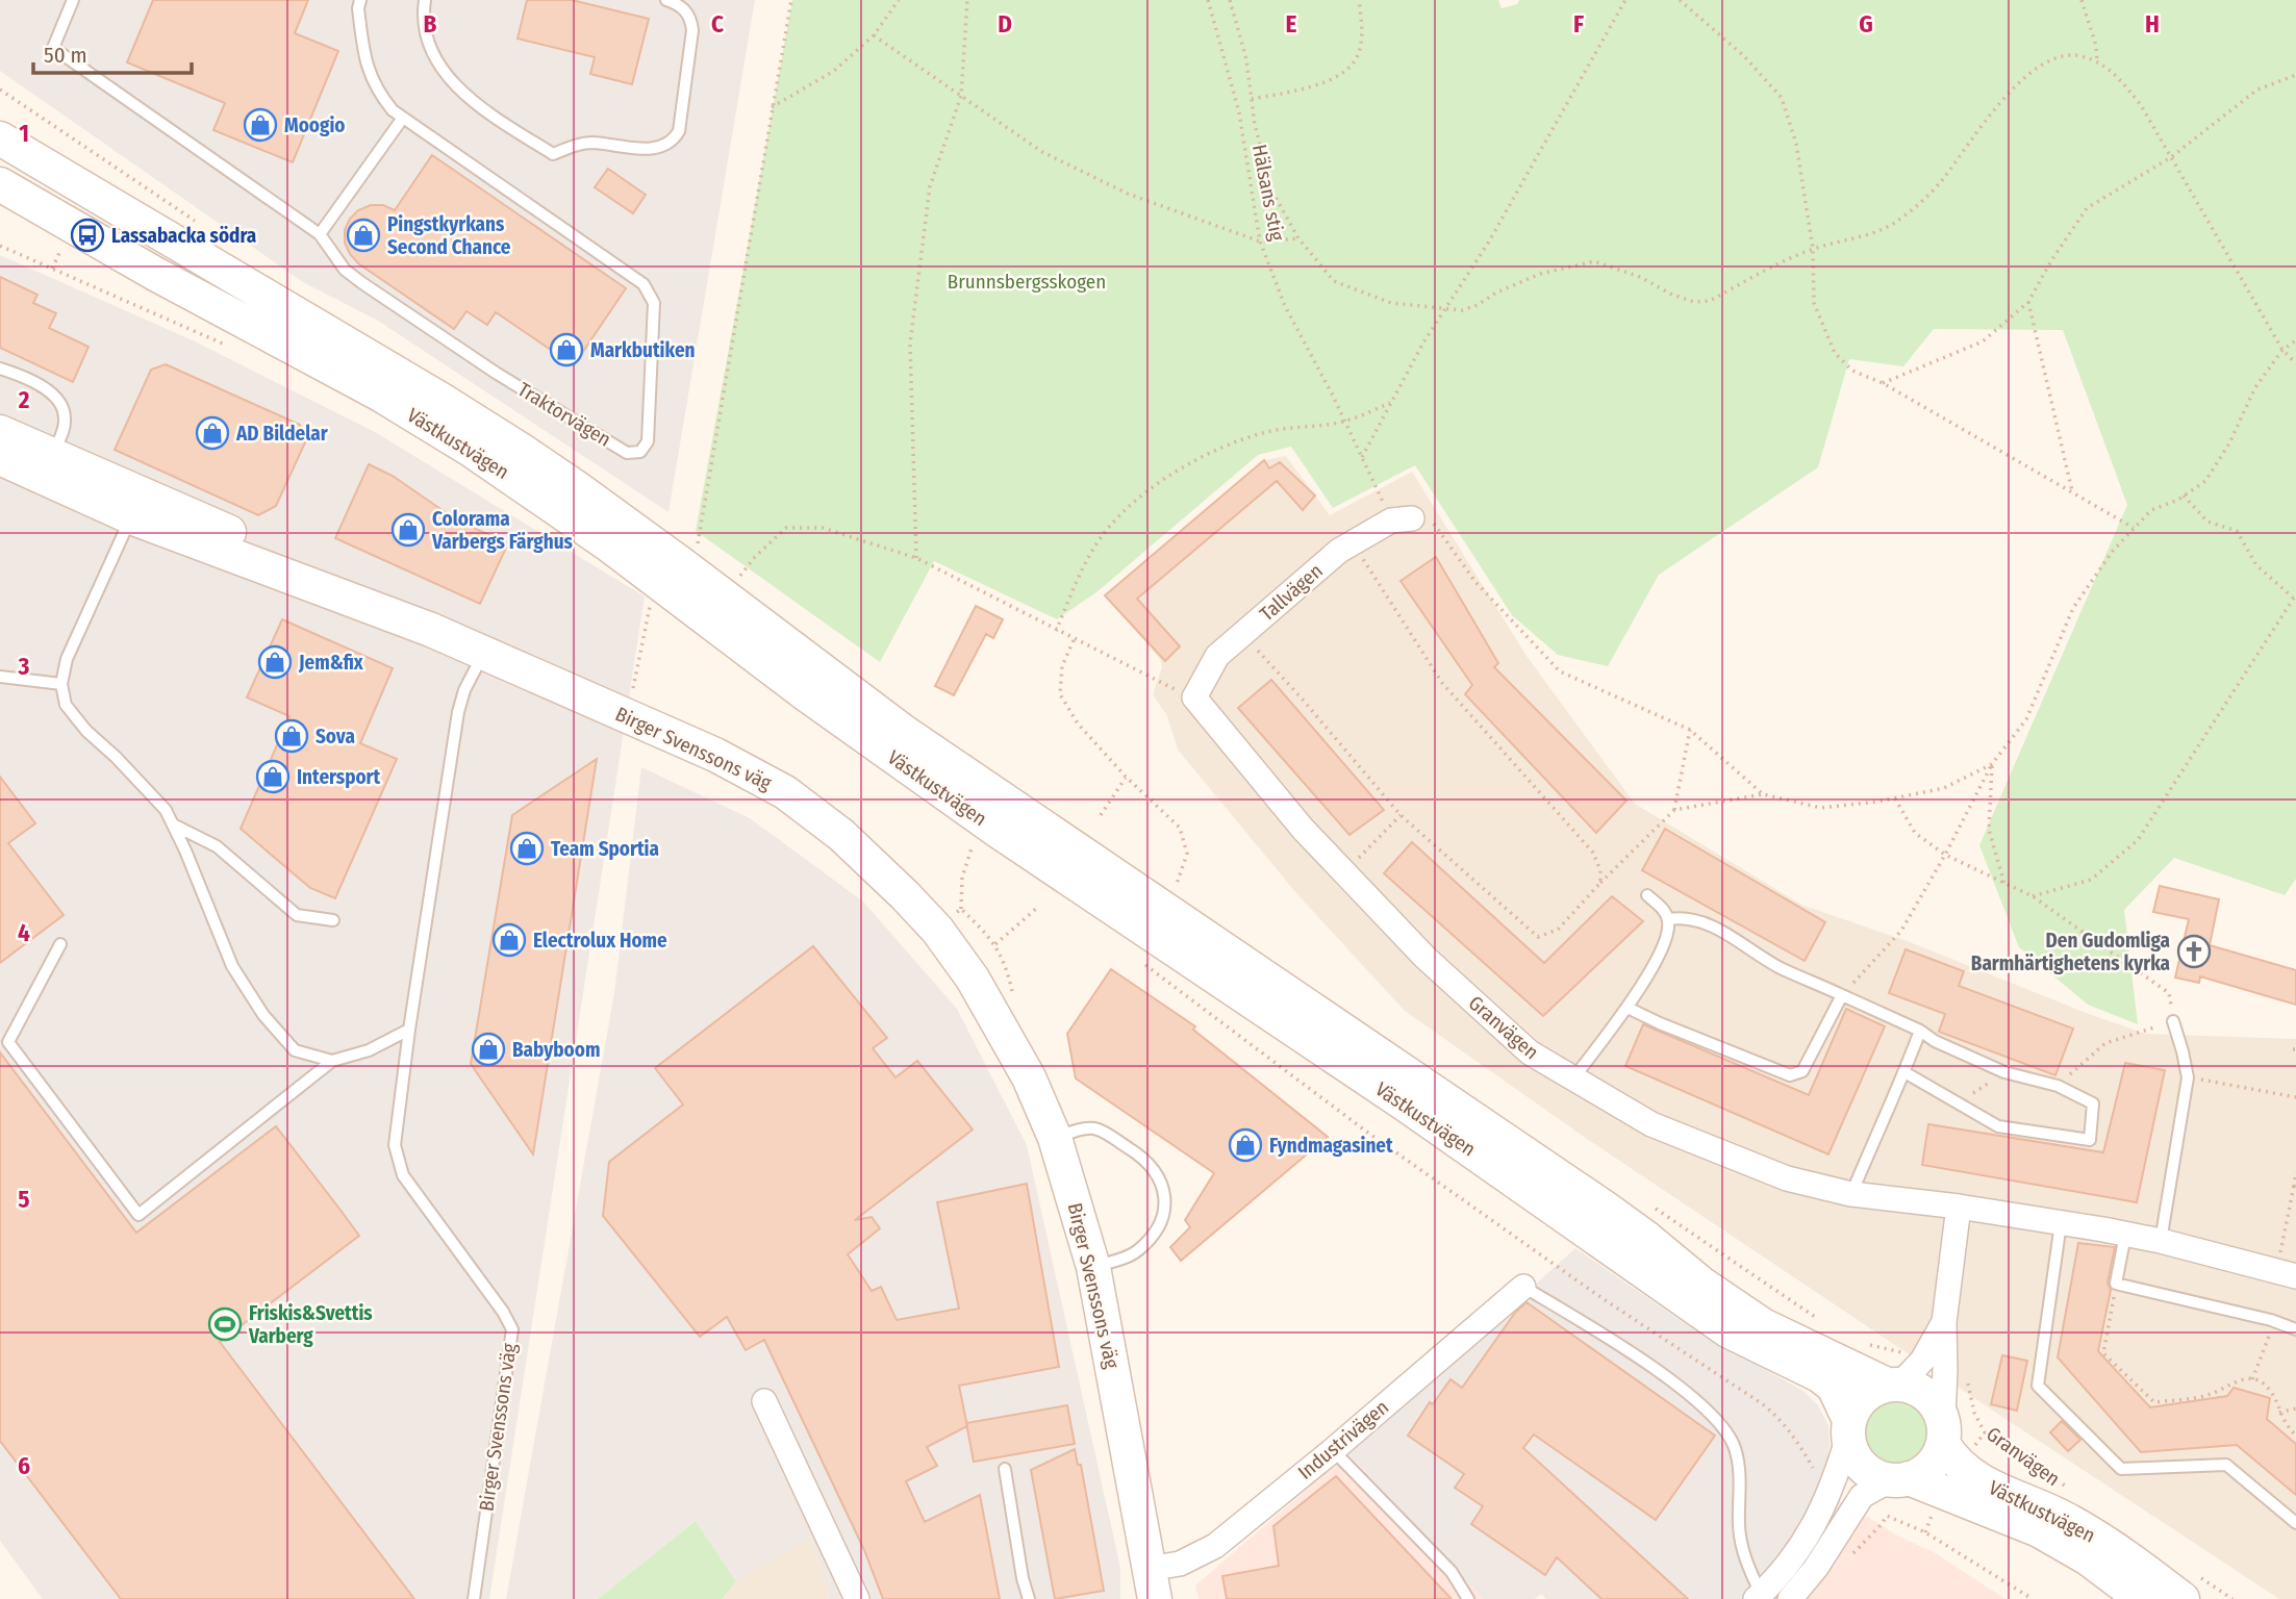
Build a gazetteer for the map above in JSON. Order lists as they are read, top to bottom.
{
  "streets": {
    "street": [
      "Västkustvägen",
      "Tallvägen",
      "Birger Svenssons väg",
      "Granvägen",
      "Industrivägen"
    ],
    "lane": ["Traktorvägen"],
    "path": ["Hälsans stig"]
  },
  "crossings": [
    ["Hälsans stig", "Tallvägen"],
    ["Tallvägen", "Granvägen"],
    ["Birger Svenssons väg", "Industrivägen"]
  ],
  "parks": ["Brunnsbergsskogen"],
  "places": {
    "shop": [
      "Moogio",
      "Pingstkyrkans Second Chance",
      "Markbutiken",
      "AD Bildelar",
      "Colorama Varbergs Färghus",
      "Jem&fix",
      "Sova",
      "Intersport",
      "Team Sportia",
      "Electrolux Home",
      "Babyboom",
      "Fyndmagasinet"
    ],
    "bus stop": ["Lassabacka södra"],
    "church": ["Den Gudomliga Barmhärtighetens kyrka"],
    "sports": ["Friskis&Svettis Varberg"]
  },
  "scale_bar": "50 m",
  "grid": {
    "columns": [
      "B",
      "C",
      "D",
      "E",
      "F",
      "G",
      "H"
    ],
    "rows": [
      "1",
      "2",
      "3",
      "4",
      "5",
      "6"
    ]
  }
}
